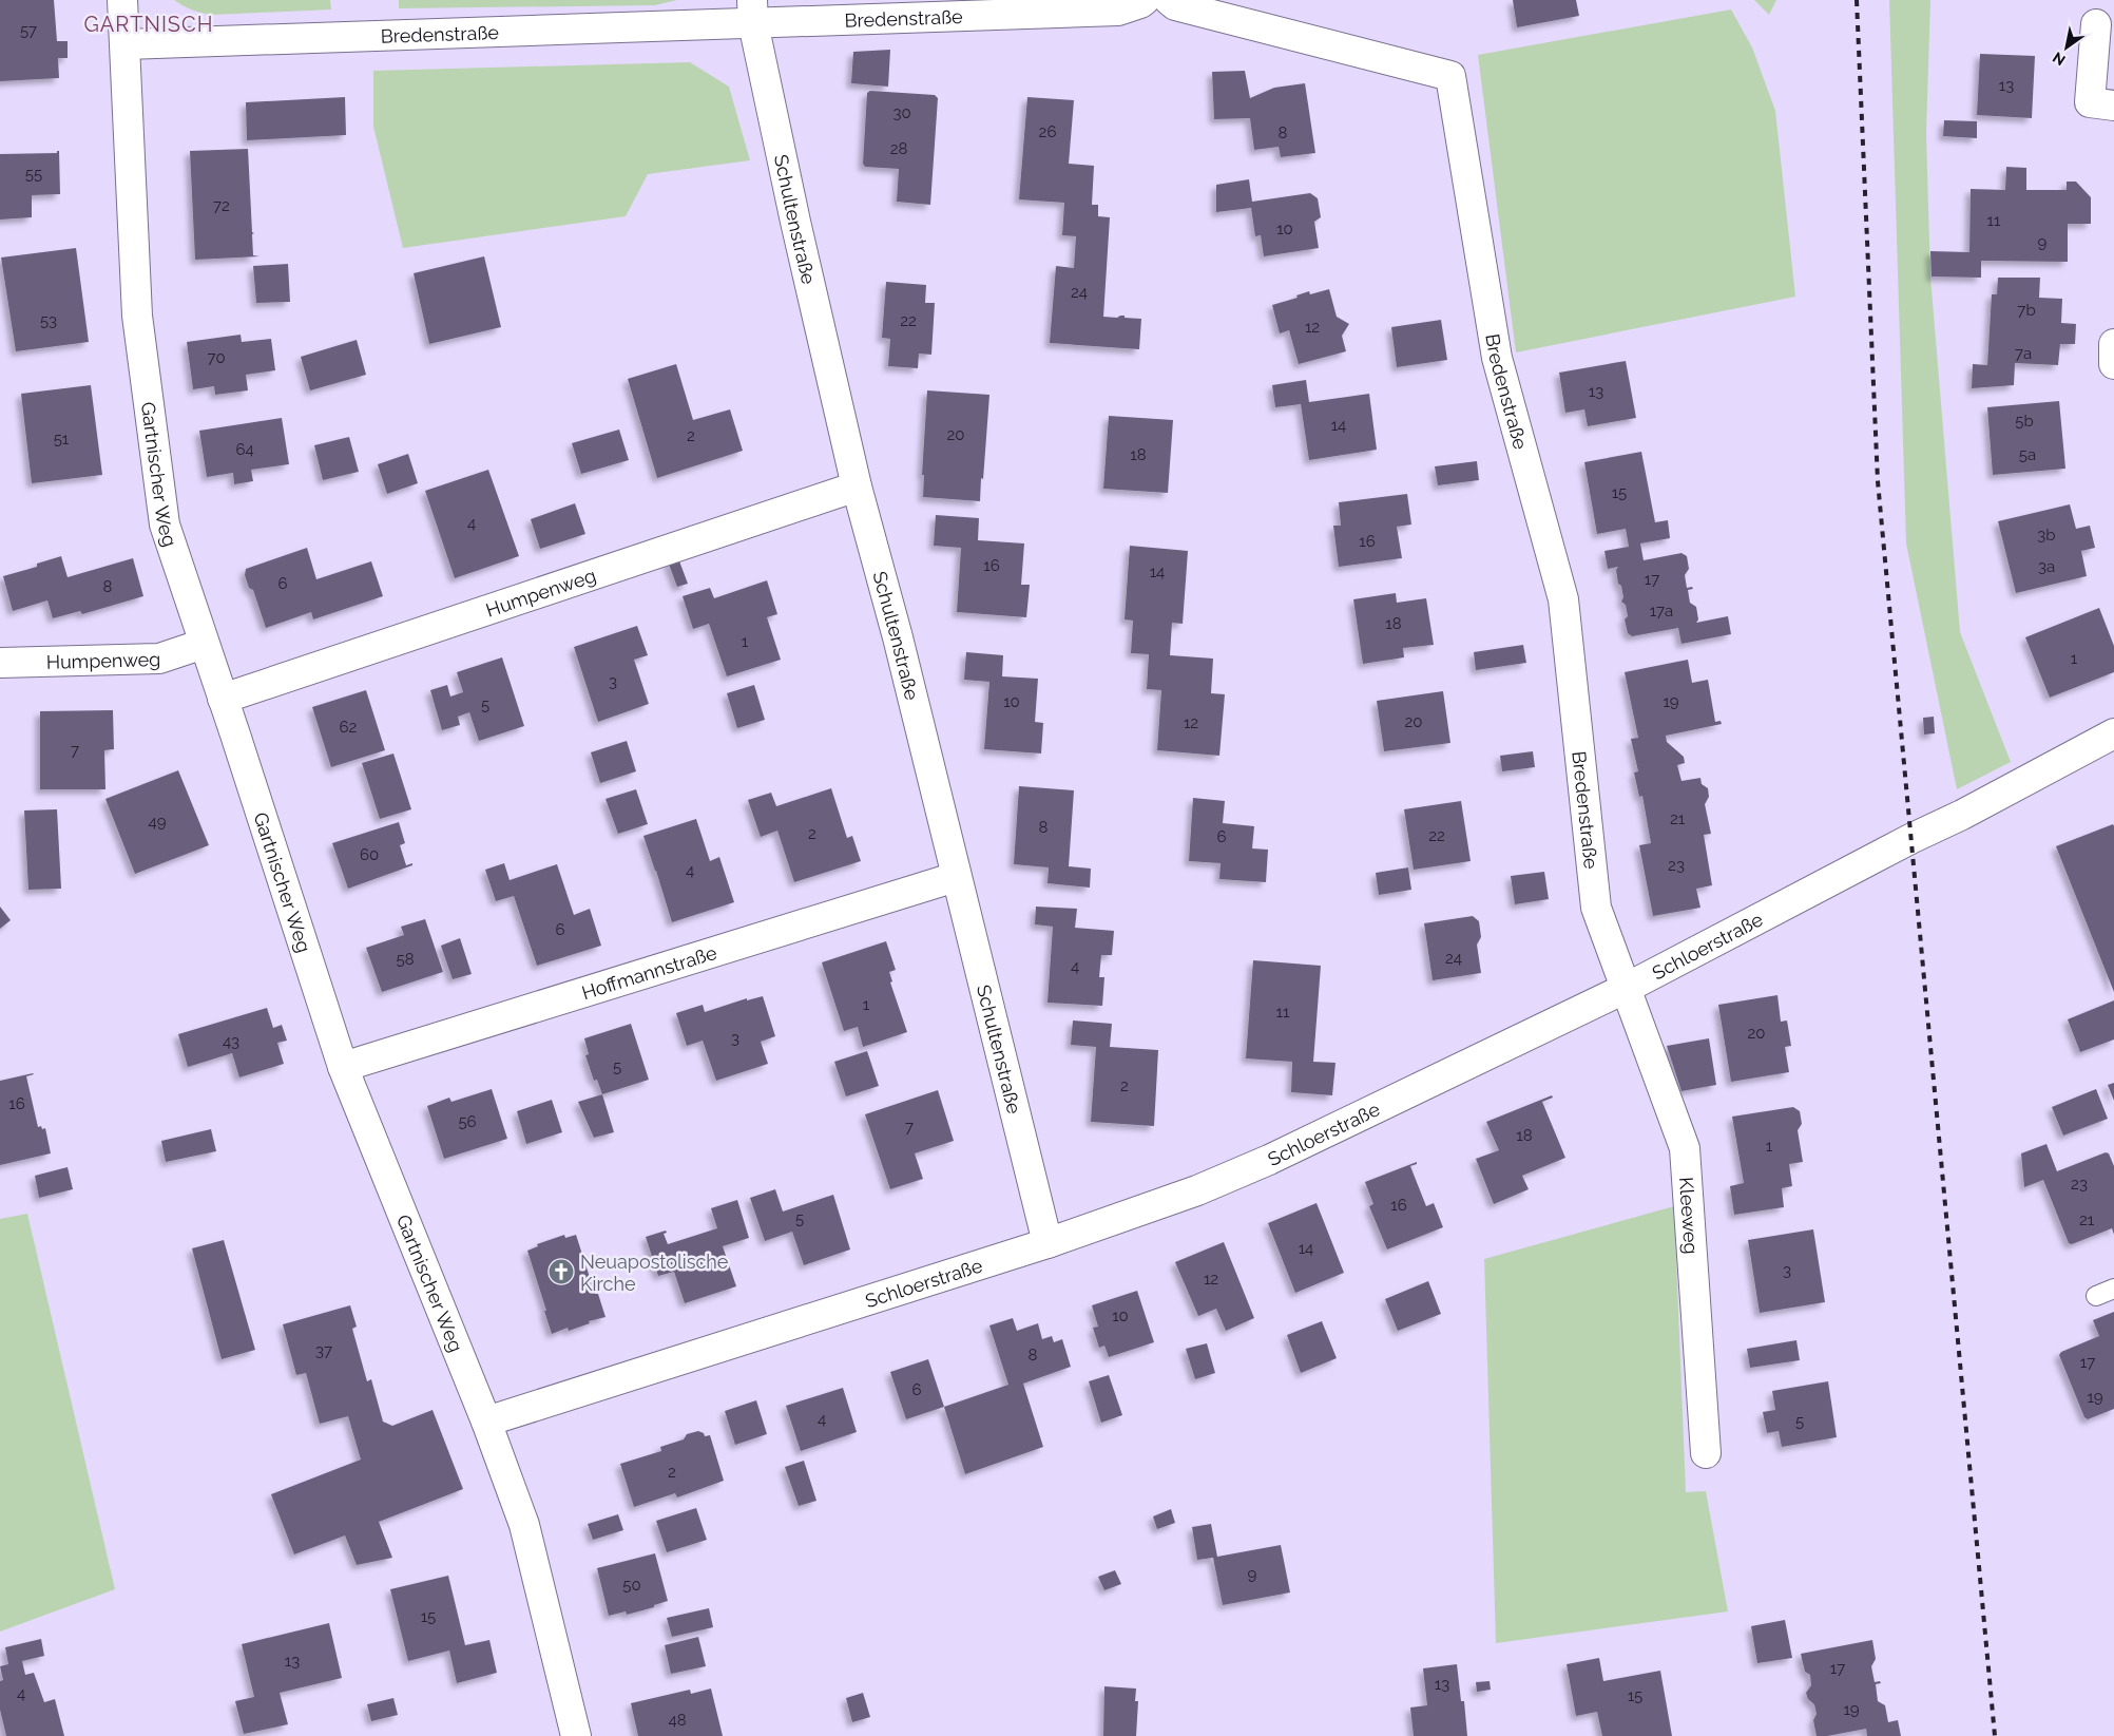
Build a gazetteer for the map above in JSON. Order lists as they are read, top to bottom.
{
  "streets": {
    "street": [
      "Bredenstraße",
      "Schultenstraße",
      "Gartnischer Weg",
      "Humpenweg",
      "Schloerstraße",
      "Hoffmannstraße",
      "Kleeweg"
    ]
  },
  "crossings": [
    ["Bredenstraße", "Schultenstraße"],
    ["Bredenstraße", "Gartnischer Weg"],
    ["Bredenstraße", "Schloerstraße"],
    ["Bredenstraße", "Kleeweg"],
    ["Schultenstraße", "Humpenweg"],
    ["Schultenstraße", "Schloerstraße"],
    ["Schultenstraße", "Hoffmannstraße"],
    ["Gartnischer Weg", "Humpenweg"],
    ["Gartnischer Weg", "Schloerstraße"],
    ["Gartnischer Weg", "Hoffmannstraße"],
    ["Schloerstraße", "Kleeweg"]
  ],
  "districts": ["GARTNISCH"],
  "places": {
    "church": ["Neuapostolische Kirche"]
  },
  "house_numbers": [
    "57",
    "13",
    "30",
    "26",
    "8",
    "28",
    "55",
    "72",
    "11",
    "10",
    "9",
    "24",
    "7b",
    "53",
    "22",
    "12",
    "7a",
    "70",
    "13",
    "5b",
    "14",
    "20",
    "2",
    "51",
    "64",
    "18",
    "5a",
    "15",
    "4",
    "3b",
    "16",
    "16",
    "3a",
    "14",
    "17",
    "6",
    "8",
    "17a",
    "18",
    "1",
    "1",
    "3",
    "10",
    "19",
    "5",
    "20",
    "12",
    "62",
    "7",
    "21",
    "49",
    "8",
    "2",
    "22",
    "6",
    "60",
    "23",
    "4",
    "6",
    "24",
    "58",
    "4",
    "1",
    "11",
    "20",
    "3",
    "43",
    "5",
    "2",
    "16",
    "56",
    "7",
    "18",
    "1",
    "23",
    "16",
    "5",
    "21",
    "14",
    "3",
    "12",
    "10",
    "37",
    "8",
    "17",
    "6",
    "19",
    "4",
    "5",
    "2",
    "9",
    "50",
    "15",
    "13",
    "17",
    "13",
    "4",
    "15",
    "19",
    "48"
  ],
  "north": "bottom left"
}
